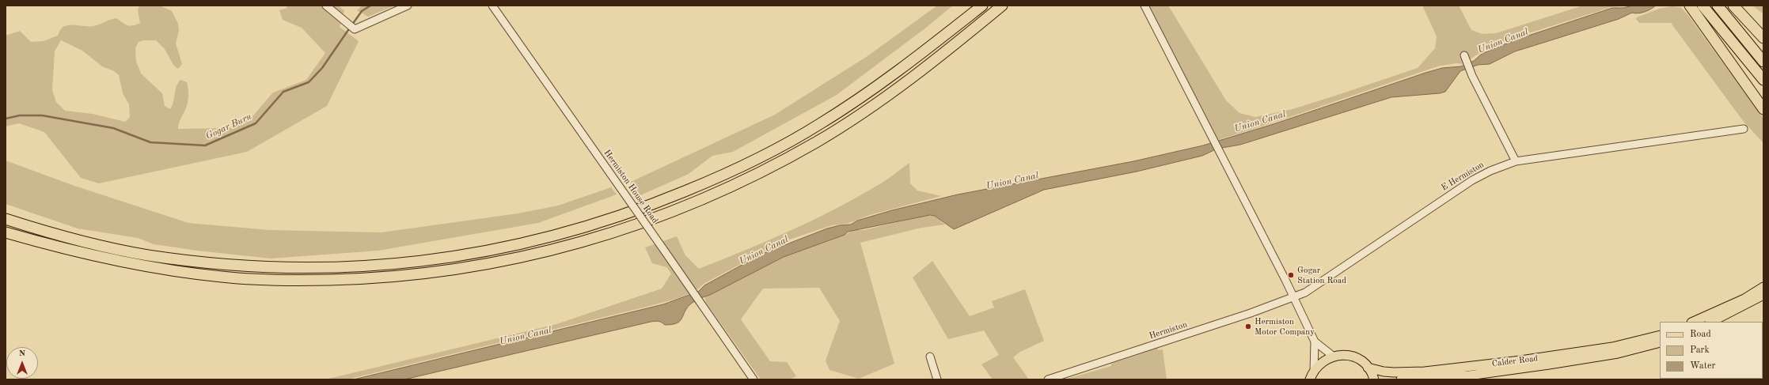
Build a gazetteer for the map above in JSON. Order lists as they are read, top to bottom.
{
  "streets": {
    "main road": ["Calder Road"],
    "street": ["E Hermiston", "Hermiston House Road", "Hermiston"]
  },
  "crossings": [
    ["E Hermiston", "Hermiston"]
  ],
  "water": ["Union Canal", "Gogar Burn"],
  "places": ["Gogar Station Road", "Hermiston Motor Company"],
  "legend": ["Road", "Park", "Water"],
  "north": "top"
}
